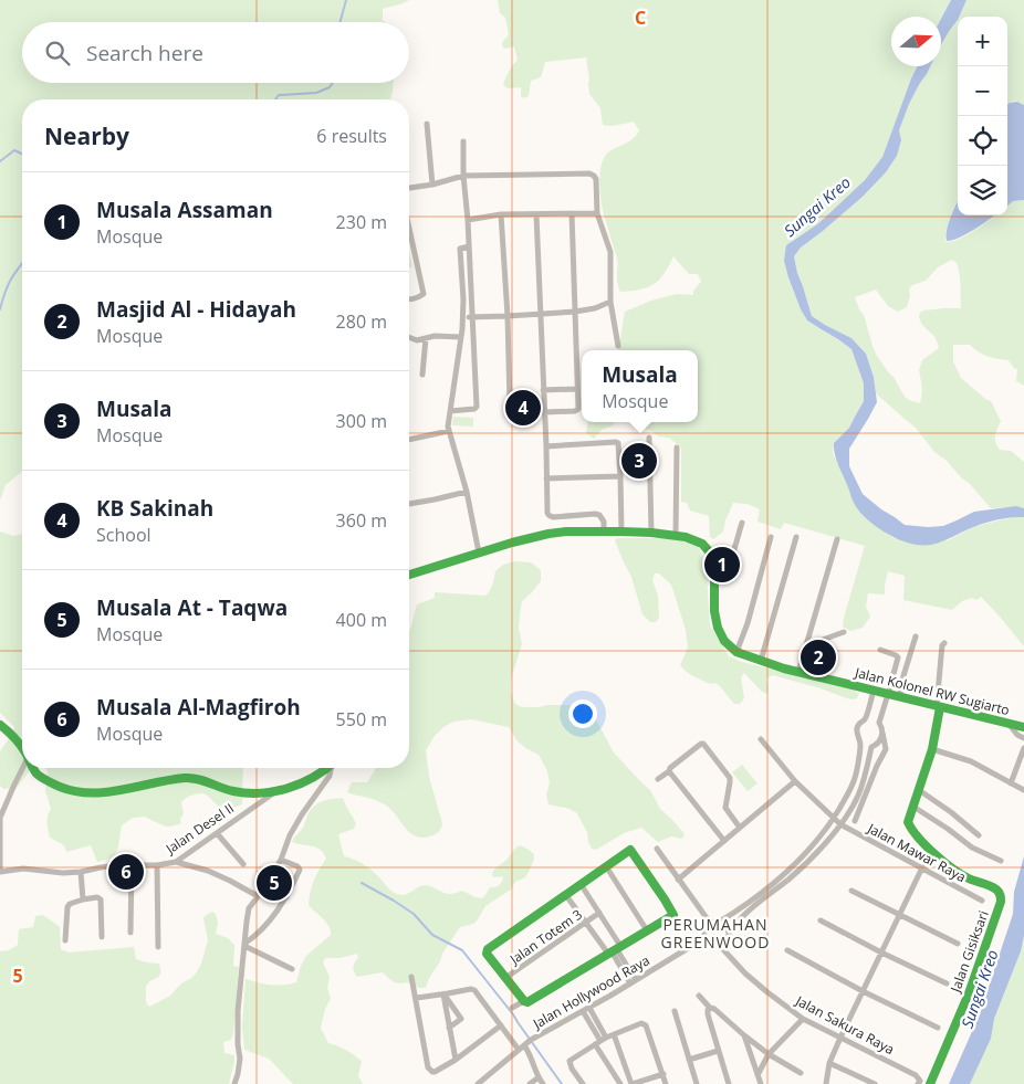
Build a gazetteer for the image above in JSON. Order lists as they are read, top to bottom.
{
  "streets": {
    "main road": ["Jalan Kolonel RW Sugiarto", "Jalan Gisiksari"],
    "street": [
      "Jalan Desel II",
      "Jalan Mawar Raya",
      "Jalan Totem 3",
      "Jalan Hollywood Raya",
      "Jalan Sakura Raya"
    ]
  },
  "crossings": [
    ["Jalan Kolonel RW Sugiarto", "Jalan Gisiksari"],
    ["Jalan Hollywood Raya", "Jalan Sakura Raya"]
  ],
  "districts": ["PERUMAHAN GREENWOOD"],
  "water": ["Sungai Kreo"],
  "north": "right",
  "page": {
    "map_buttons": ["+", "−"],
    "search": "Search here",
    "heading": ["Nearby", "6 results"],
    "list": [
      {
        "mark": "1",
        "name": "Musala Assaman",
        "note": "Mosque",
        "value": "230 m"
      },
      {
        "mark": "2",
        "name": "Masjid Al - Hidayah",
        "note": "Mosque",
        "value": "280 m"
      },
      {
        "mark": "3",
        "name": "Musala",
        "note": "Mosque",
        "value": "300 m"
      },
      {
        "mark": "4",
        "name": "KB Sakinah",
        "note": "School",
        "value": "360 m"
      },
      {
        "mark": "5",
        "name": "Musala At - Taqwa",
        "note": "Mosque",
        "value": "400 m"
      },
      {
        "mark": "6",
        "name": "Musala Al-Magfiroh",
        "note": "Mosque",
        "value": "550 m"
      }
    ],
    "popup": ["Musala", "Mosque"],
    "pins": [
      "4",
      "3",
      "1",
      "2",
      "6",
      "5"
    ]
  },
  "grid": {
    "columns": ["C"],
    "rows": ["5"]
  }
}
